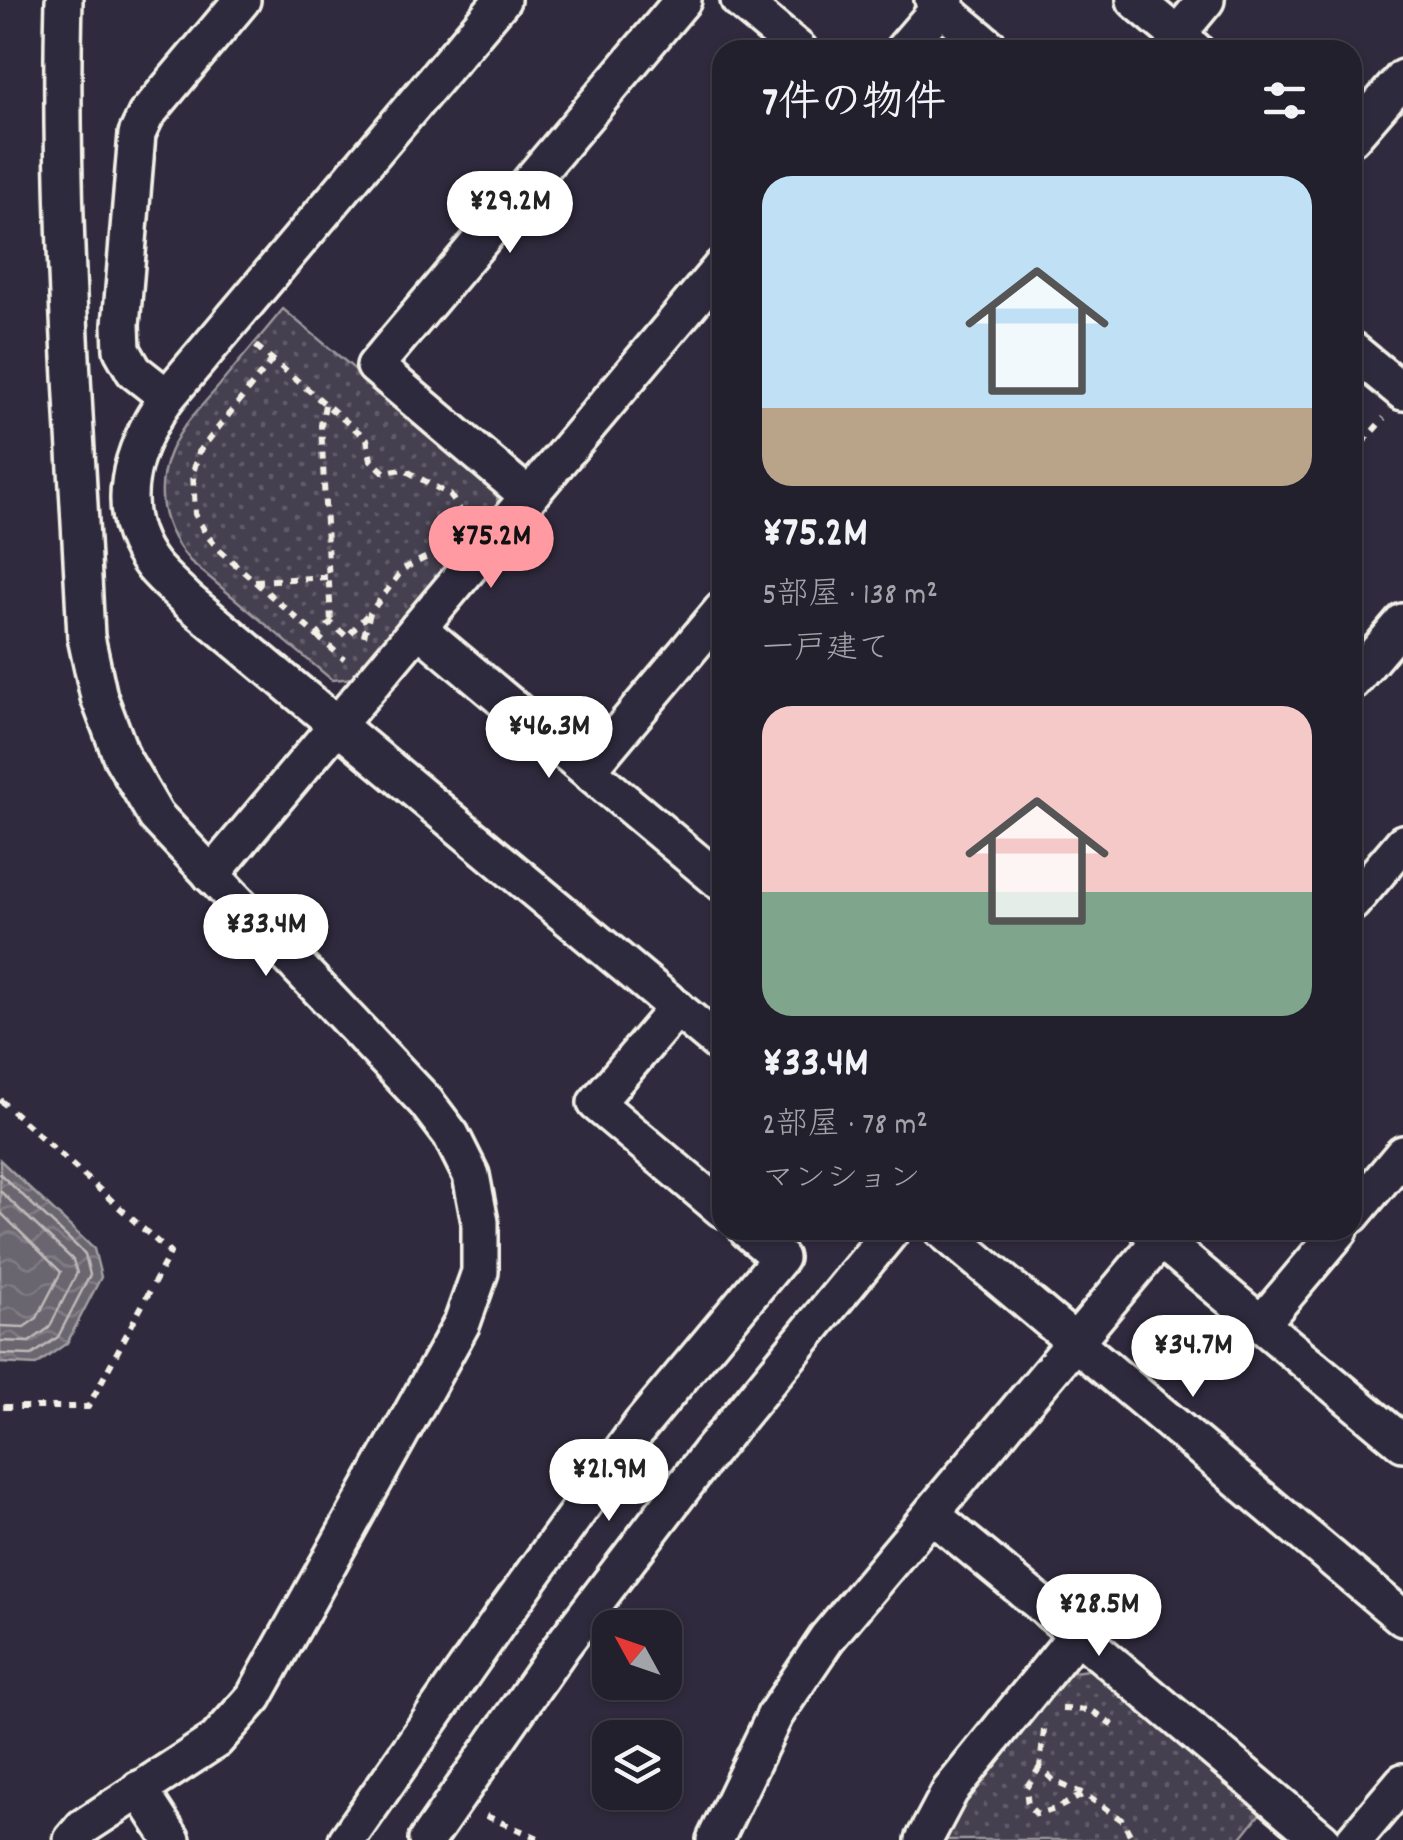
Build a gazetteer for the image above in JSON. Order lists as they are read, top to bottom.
{
  "north": "top left",
  "page": {
    "heading": "7件の物件",
    "list": [
      {
        "name": "¥75.2M",
        "note": "5部屋 · 138 m² · 一戸建て"
      },
      {
        "name": "¥33.4M",
        "note": "2部屋 · 78 m² · マンション"
      }
    ],
    "price": [
      "¥29.2M",
      "¥75.2M",
      "¥46.3M",
      "¥33.4M",
      "¥34.7M",
      "¥21.9M",
      "¥28.5M"
    ]
  }
}
